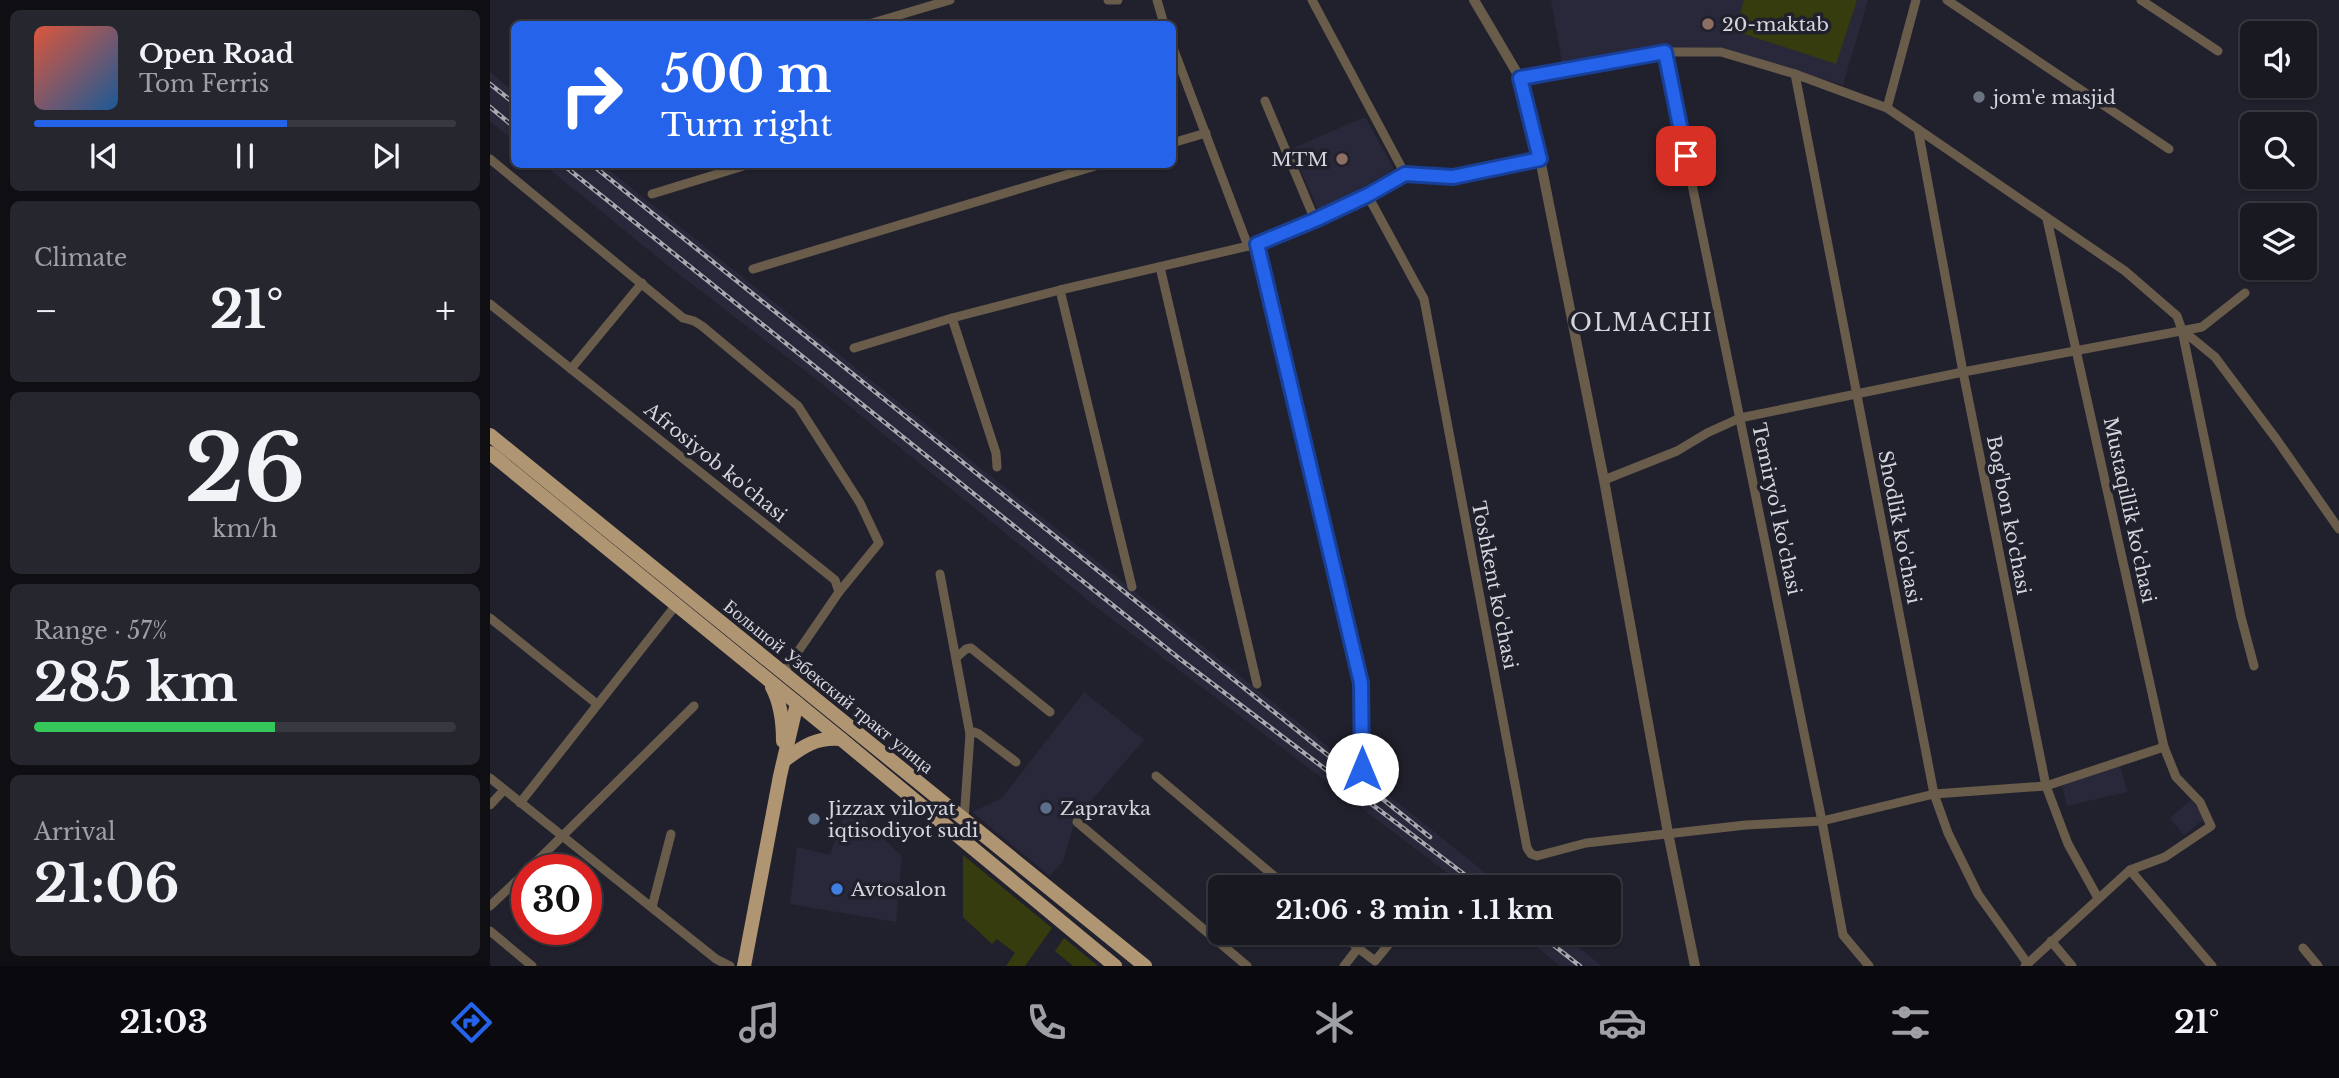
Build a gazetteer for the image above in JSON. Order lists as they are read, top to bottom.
{
  "streets": {
    "main road": ["Большой Узбекский тракт улица"],
    "street": [
      "Afrosiyob ko'chasi",
      "Temiryo'l ko'chasi",
      "Mustaqillik ko'chasi",
      "Bog'bon ko'chasi",
      "Shodlik ko'chasi",
      "Toshkent ko'chasi"
    ]
  },
  "crossings": [
    ["Temiryo'l ko'chasi", "Toshkent ko'chasi"],
    ["Mustaqillik ko'chasi", "Toshkent ko'chasi"],
    ["Bog'bon ko'chasi", "Toshkent ko'chasi"],
    ["Shodlik ko'chasi", "Toshkent ko'chasi"]
  ],
  "districts": ["OLMACHI"],
  "places": [
    "20-maktab",
    "jom'e masjid",
    "MTM",
    "Zapravka",
    "Jizzax viloyat iqtisodiyot sudi",
    "Avtosalon"
  ],
  "page": {
    "turn": ["500 m", "Turn right"],
    "song": ["Open Road", "Tom Ferris"],
    "tile": [
      "Climate",
      ["26", "km/h"],
      ["Range · 57%", "285 km"],
      ["Arrival", "21:06"]
    ],
    "heat": ["−", "21°", "+"],
    "limit": "30",
    "trip": "21:06 · 3 min · 1.1 km",
    "tabs": ["21:03", "21°"]
  }
}
